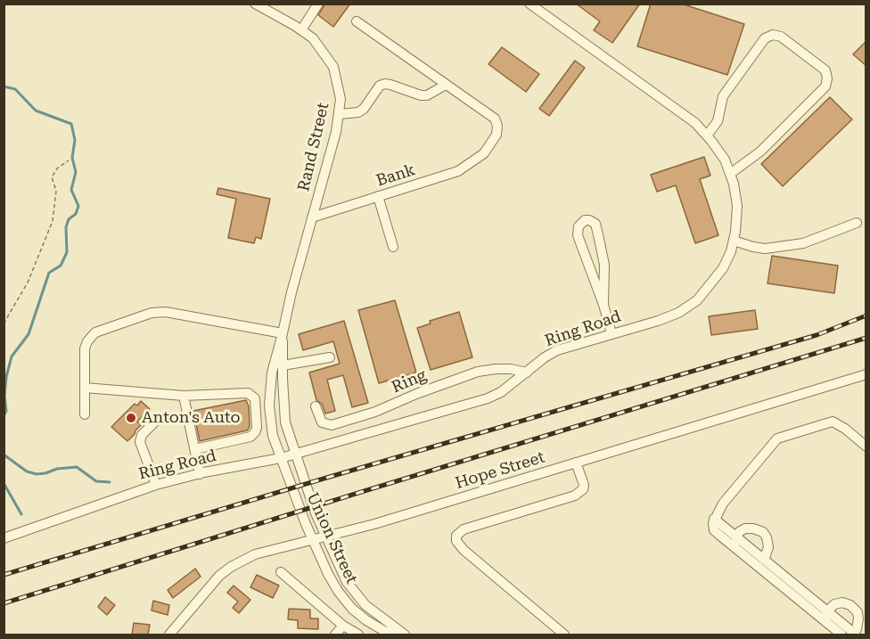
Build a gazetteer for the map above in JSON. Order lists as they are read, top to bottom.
{
  "streets": {
    "street": [
      "Rand Street",
      "Bank",
      "Ring Road",
      "Ring",
      "Hope Street",
      "Union Street"
    ]
  },
  "crossings": [
    ["Rand Street", "Bank"],
    ["Rand Street", "Ring Road"],
    ["Rand Street", "Union Street"],
    ["Ring Road", "Ring"],
    ["Ring Road", "Union Street"],
    ["Hope Street", "Union Street"]
  ],
  "places": ["Anton's Auto"]
}
